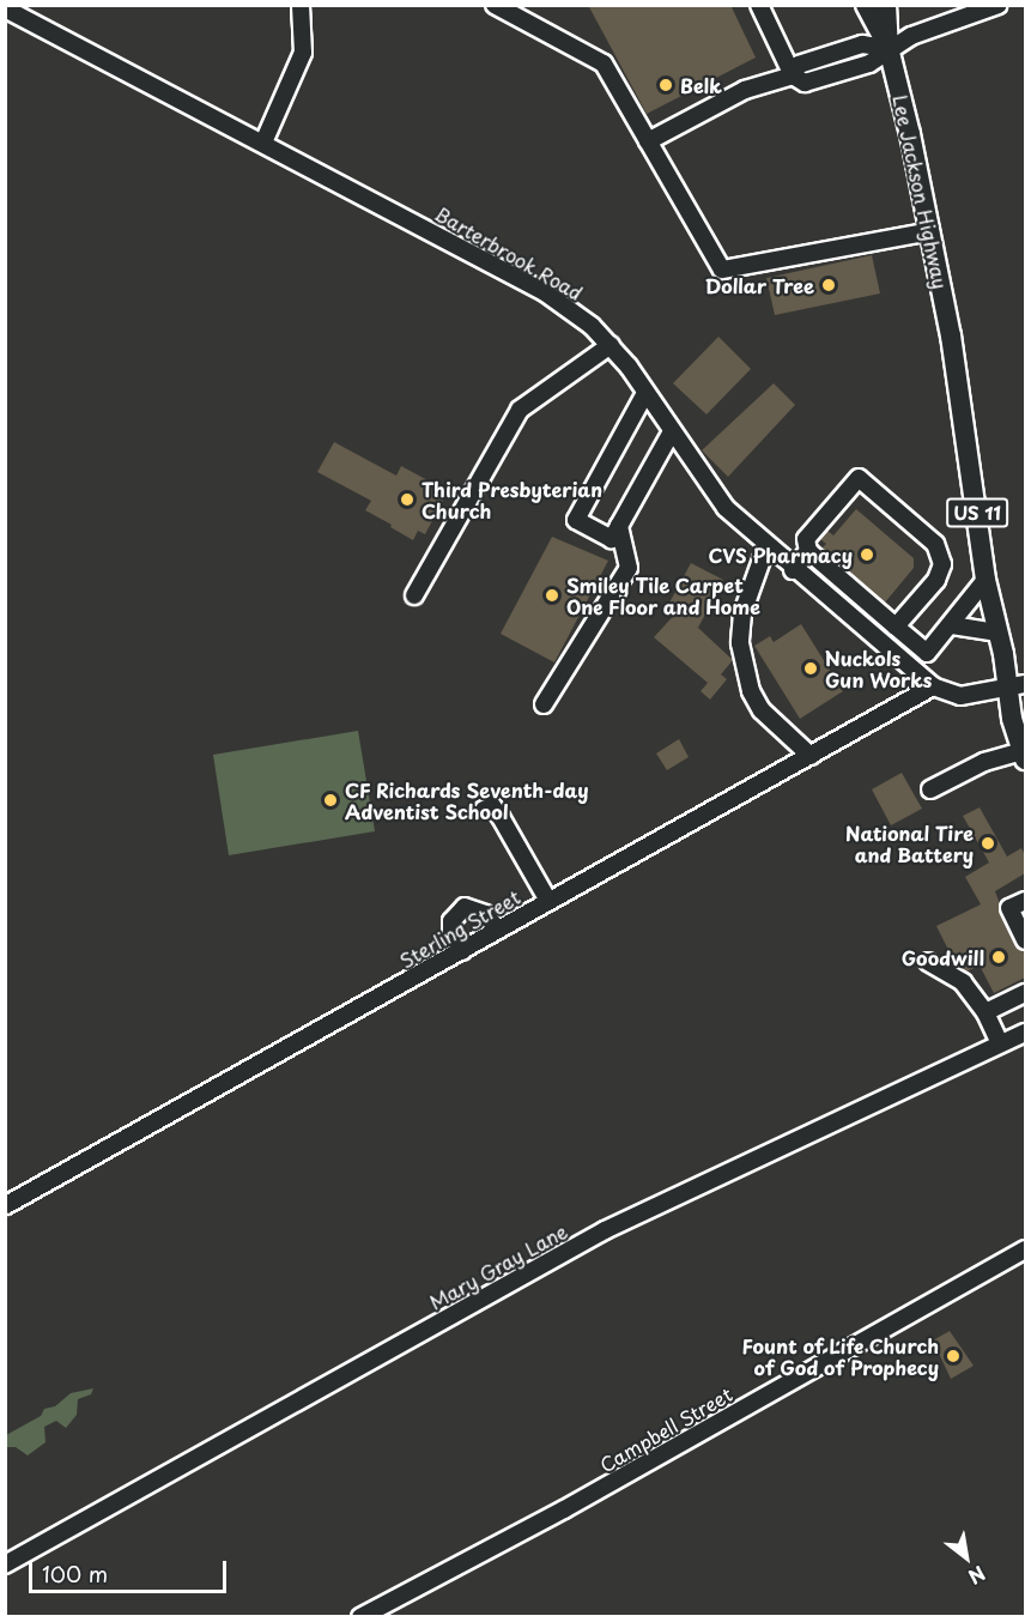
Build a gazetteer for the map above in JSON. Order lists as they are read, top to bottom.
{
  "streets": {
    "main road": ["Lee Jackson Highway", "US 11"],
    "street": [
      "Barterbrook Road",
      "Sterling Street",
      "Mary Gray Lane",
      "Campbell Street"
    ]
  },
  "crossings": [
    ["Lee Jackson Highway", "US 11"],
    ["Barterbrook Road", "US 11"],
    ["Barterbrook Road", "Sterling Street"]
  ],
  "places": [
    "Belk",
    "Dollar Tree",
    "Third Presbyterian Church",
    "CVS Pharmacy",
    "Smiley Tile Carpet One Floor and Home",
    "Nuckols Gun Works",
    "CF Richards Seventh-day Adventist School",
    "National Tire and Battery",
    "Goodwill",
    "Fount of Life Church of God of Prophecy"
  ],
  "scale_bar": "100 m",
  "north": "bottom right"
}
